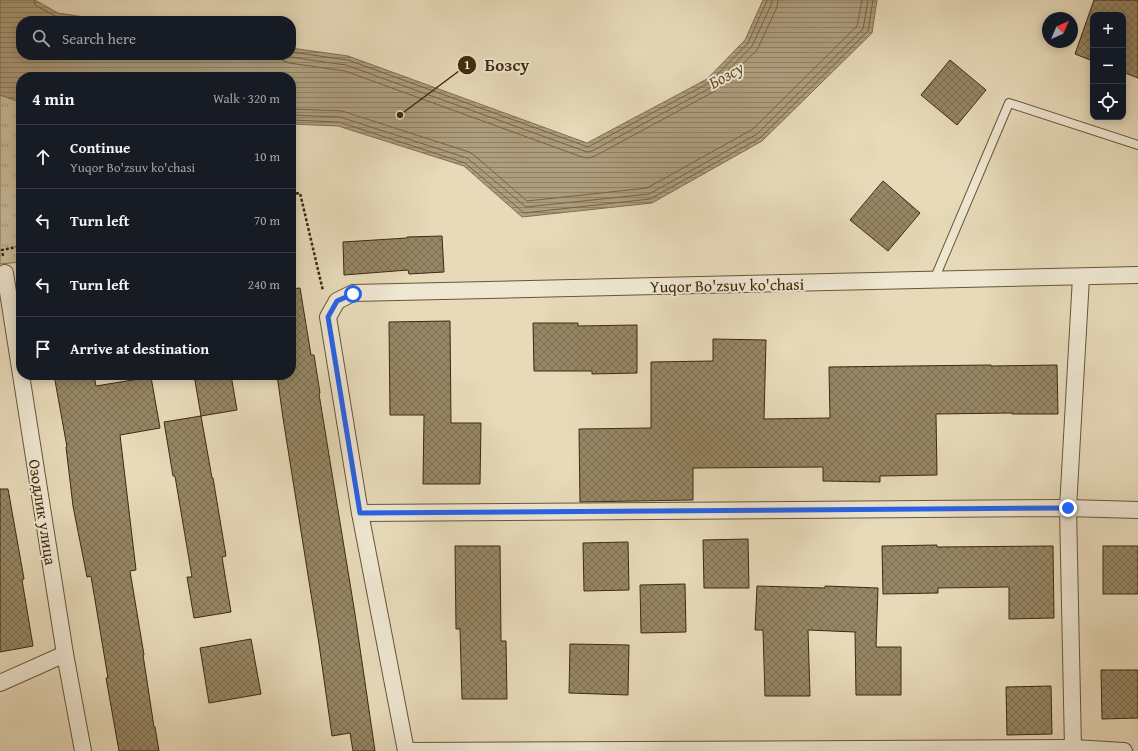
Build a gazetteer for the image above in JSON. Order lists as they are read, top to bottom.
{
  "streets": {
    "street": ["Yuqor Bo'zsuv ko'chasi", "Озодлик улица"]
  },
  "water": ["Бозсу"],
  "places": ["Бозсу"],
  "north": "top right",
  "page": {
    "map_buttons": ["+", "−"],
    "search": "Search here",
    "heading": ["4 min", "Walk · 320 m"],
    "list": [
      ["Continue", "Yuqor Bo'zsuv ko'chasi", "10 m"],
      ["Turn left", "70 m"],
      ["Turn left", "240 m"],
      "Arrive at destination"
    ]
  }
}
